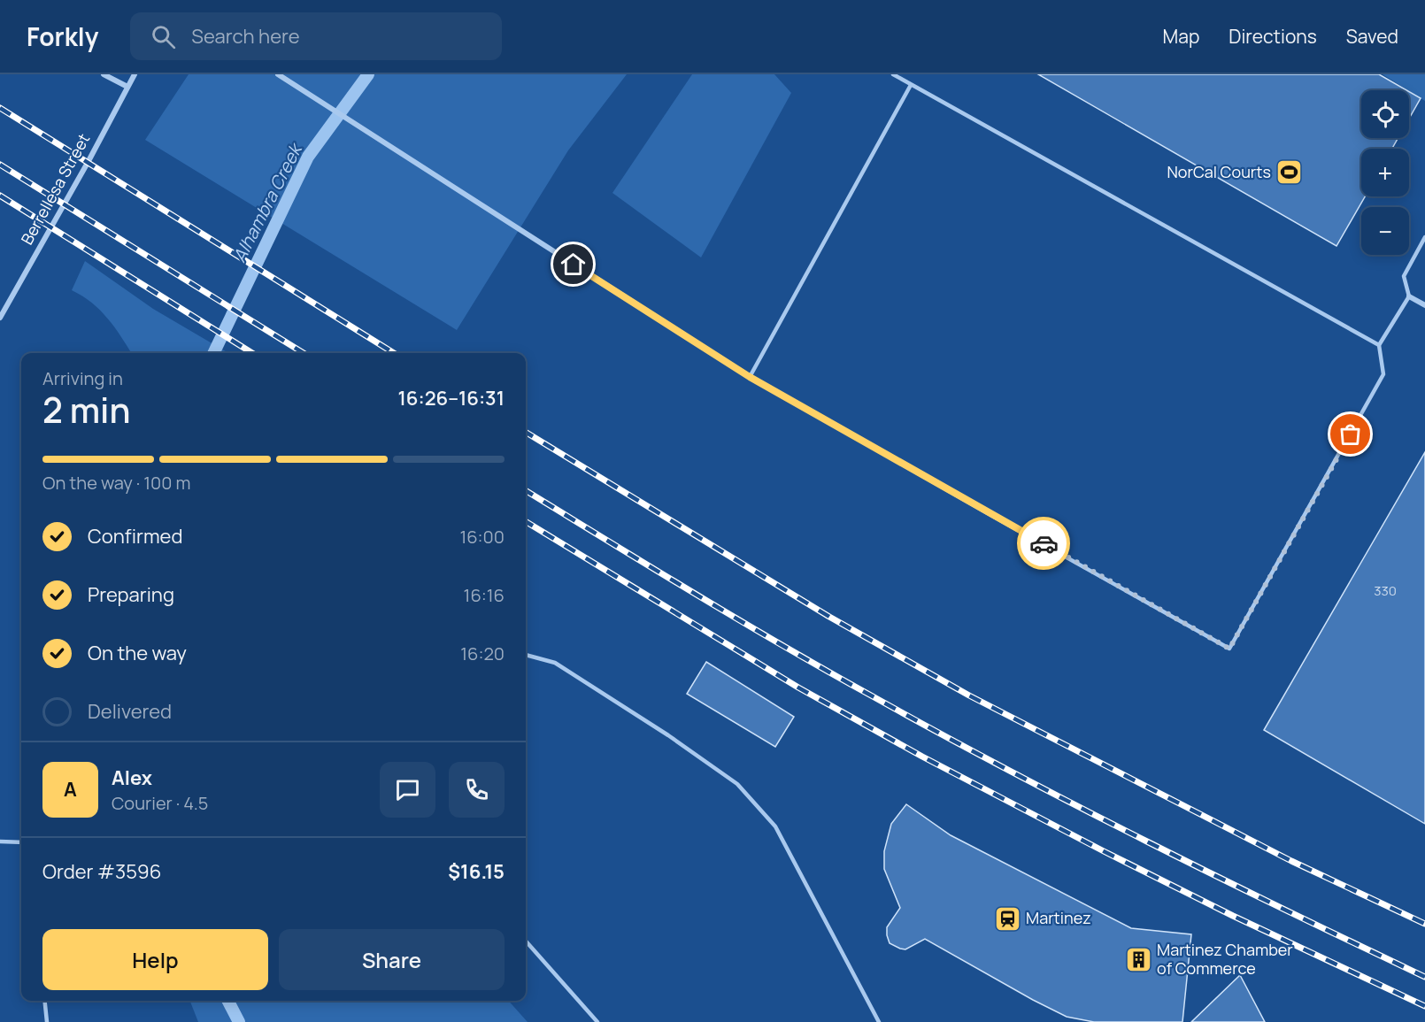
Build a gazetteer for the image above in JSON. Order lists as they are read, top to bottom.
{
  "streets": {
    "street": ["Berrellesa Street"]
  },
  "water": ["Alhambra Creek"],
  "places": {
    "sports": ["NorCal Courts"],
    "station": ["Martinez"],
    "building": ["Martinez Chamber of Commerce"]
  },
  "house_numbers": ["330"],
  "page": {
    "header": "Forkly",
    "search": "Search here",
    "nav": ["Map", "Directions", "Saved"],
    "map_buttons": ["+", "−"],
    "heading": ["2 min", "Arriving in", "16:26–16:31"],
    "panel": [
      "Alex",
      "Courier · 4.5",
      "Order #3596",
      "$16.15"
    ],
    "bar": "On the way · 100 m",
    "list": [
      ["Confirmed", "16:00"],
      ["Preparing", "16:16"],
      ["On the way", "16:20"],
      "Delivered"
    ],
    "round": "A",
    "buttons": ["Help", "Share"]
  }
}
